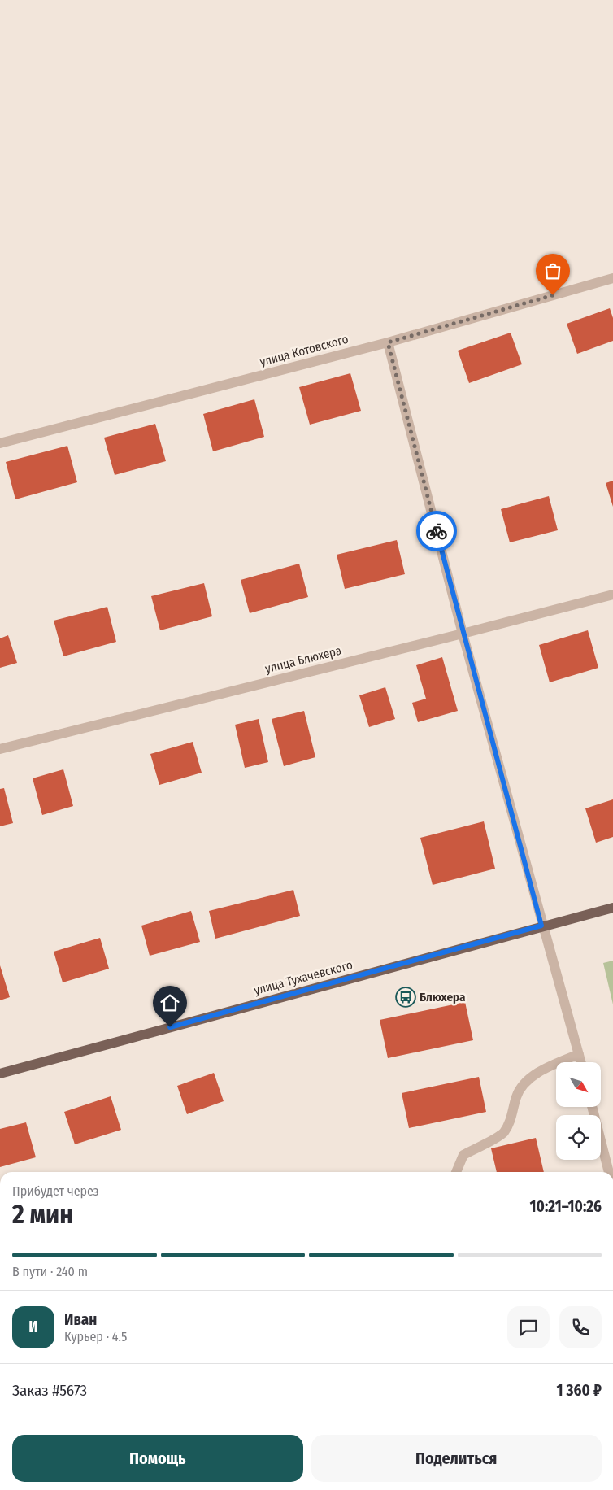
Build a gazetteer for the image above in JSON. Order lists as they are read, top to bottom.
{
  "streets": {
    "main road": ["улица Тухачевского"],
    "street": ["улица Котовского", "улица Блюхера"]
  },
  "places": {
    "bus stop": ["Блюхера"]
  },
  "north": "bottom right",
  "page": {
    "heading": ["2 мин", "Прибудет через", "10:21–10:26"],
    "panel": [
      "Иван",
      "Курьер · 4.5",
      "Заказ #5673",
      "1 360 ₽"
    ],
    "bar": "В пути · 240 m",
    "round": "И",
    "buttons": ["Помощь", "Поделиться"]
  }
}
